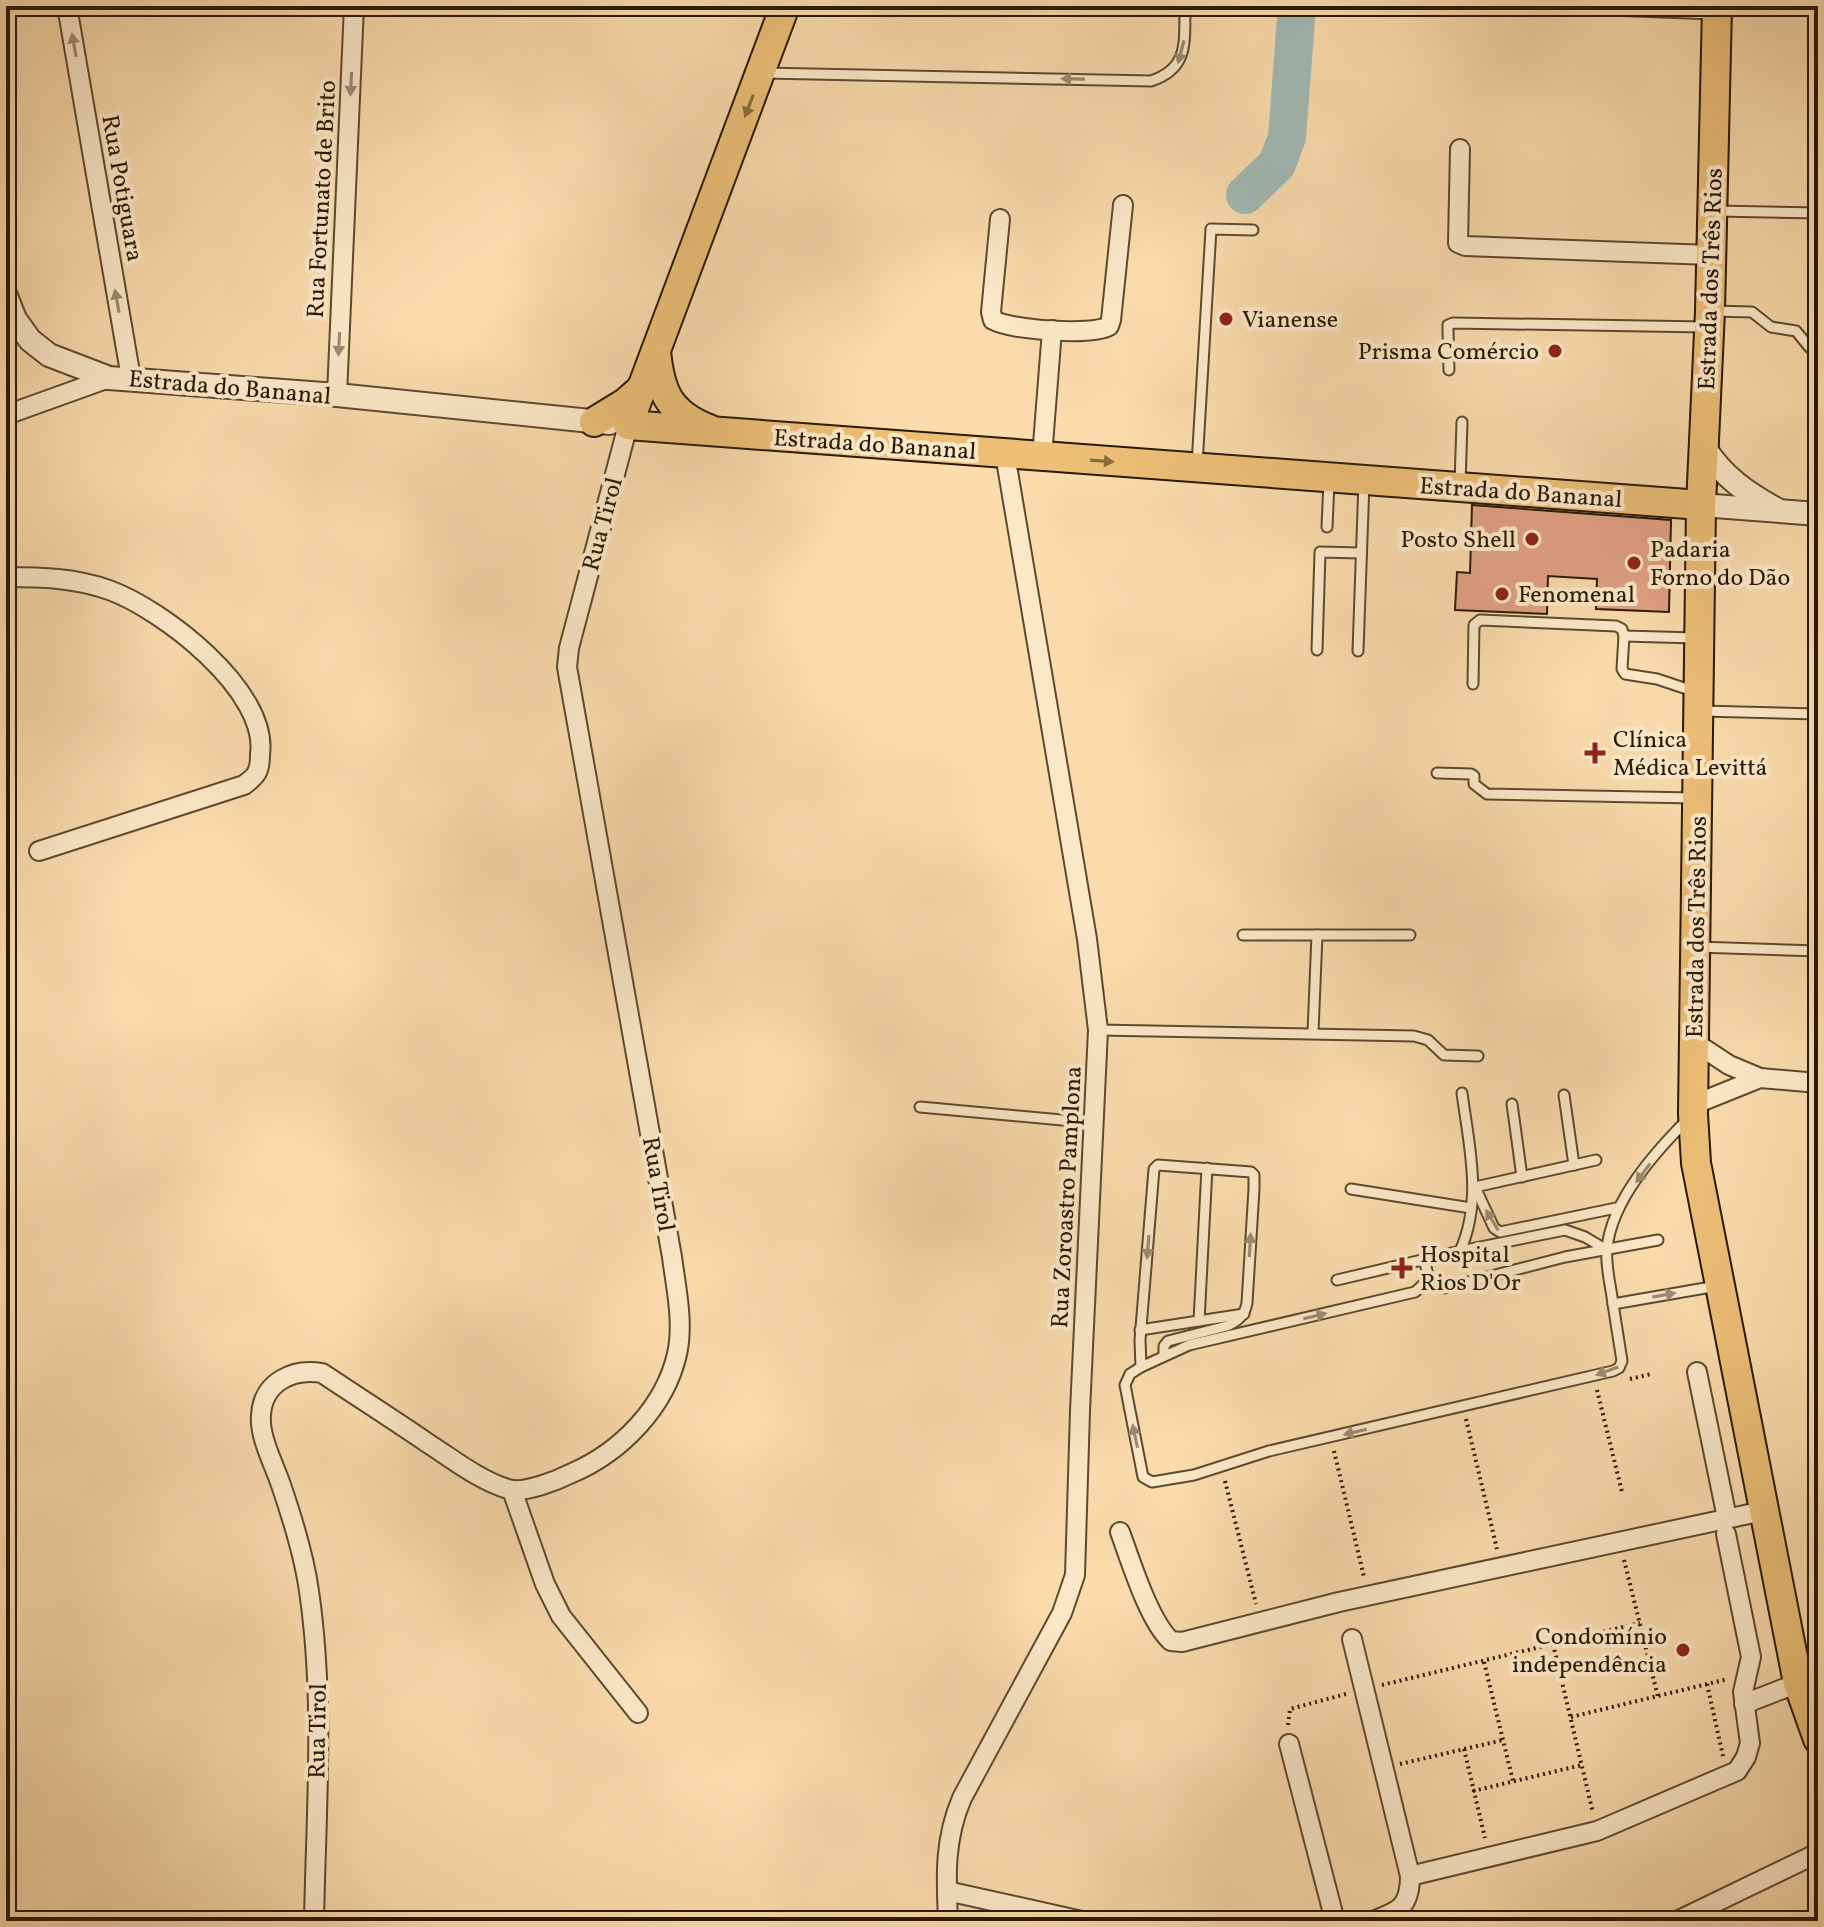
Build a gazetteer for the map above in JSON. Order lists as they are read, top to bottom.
{
  "streets": {
    "main road": ["Estrada dos Três Rios", "Estrada do Bananal", "Rua Tirol"],
    "street": ["Rua Potiguara", "Rua Fortunato de Brito", "Rua Zoroastro Pamplona"]
  },
  "crossings": [
    ["Rua Potiguara", "Estrada do Bananal"],
    ["Rua Fortunato de Brito", "Estrada do Bananal"],
    ["Estrada dos Três Rios", "Estrada do Bananal"],
    ["Estrada do Bananal", "Rua Tirol"],
    ["Estrada do Bananal", "Rua Zoroastro Pamplona"]
  ],
  "one_way": ["Rua Potiguara", "Rua Fortunato de Brito"],
  "places": {
    "other": [
      "Vianense",
      "Prisma Comércio",
      "Posto Shell",
      "Padaria Forno do Dão",
      "Fenomenal",
      "Condomínio independência"
    ],
    "health": ["Clínica Médica Levittá", "Hospital Rios D'Or"]
  }
}
